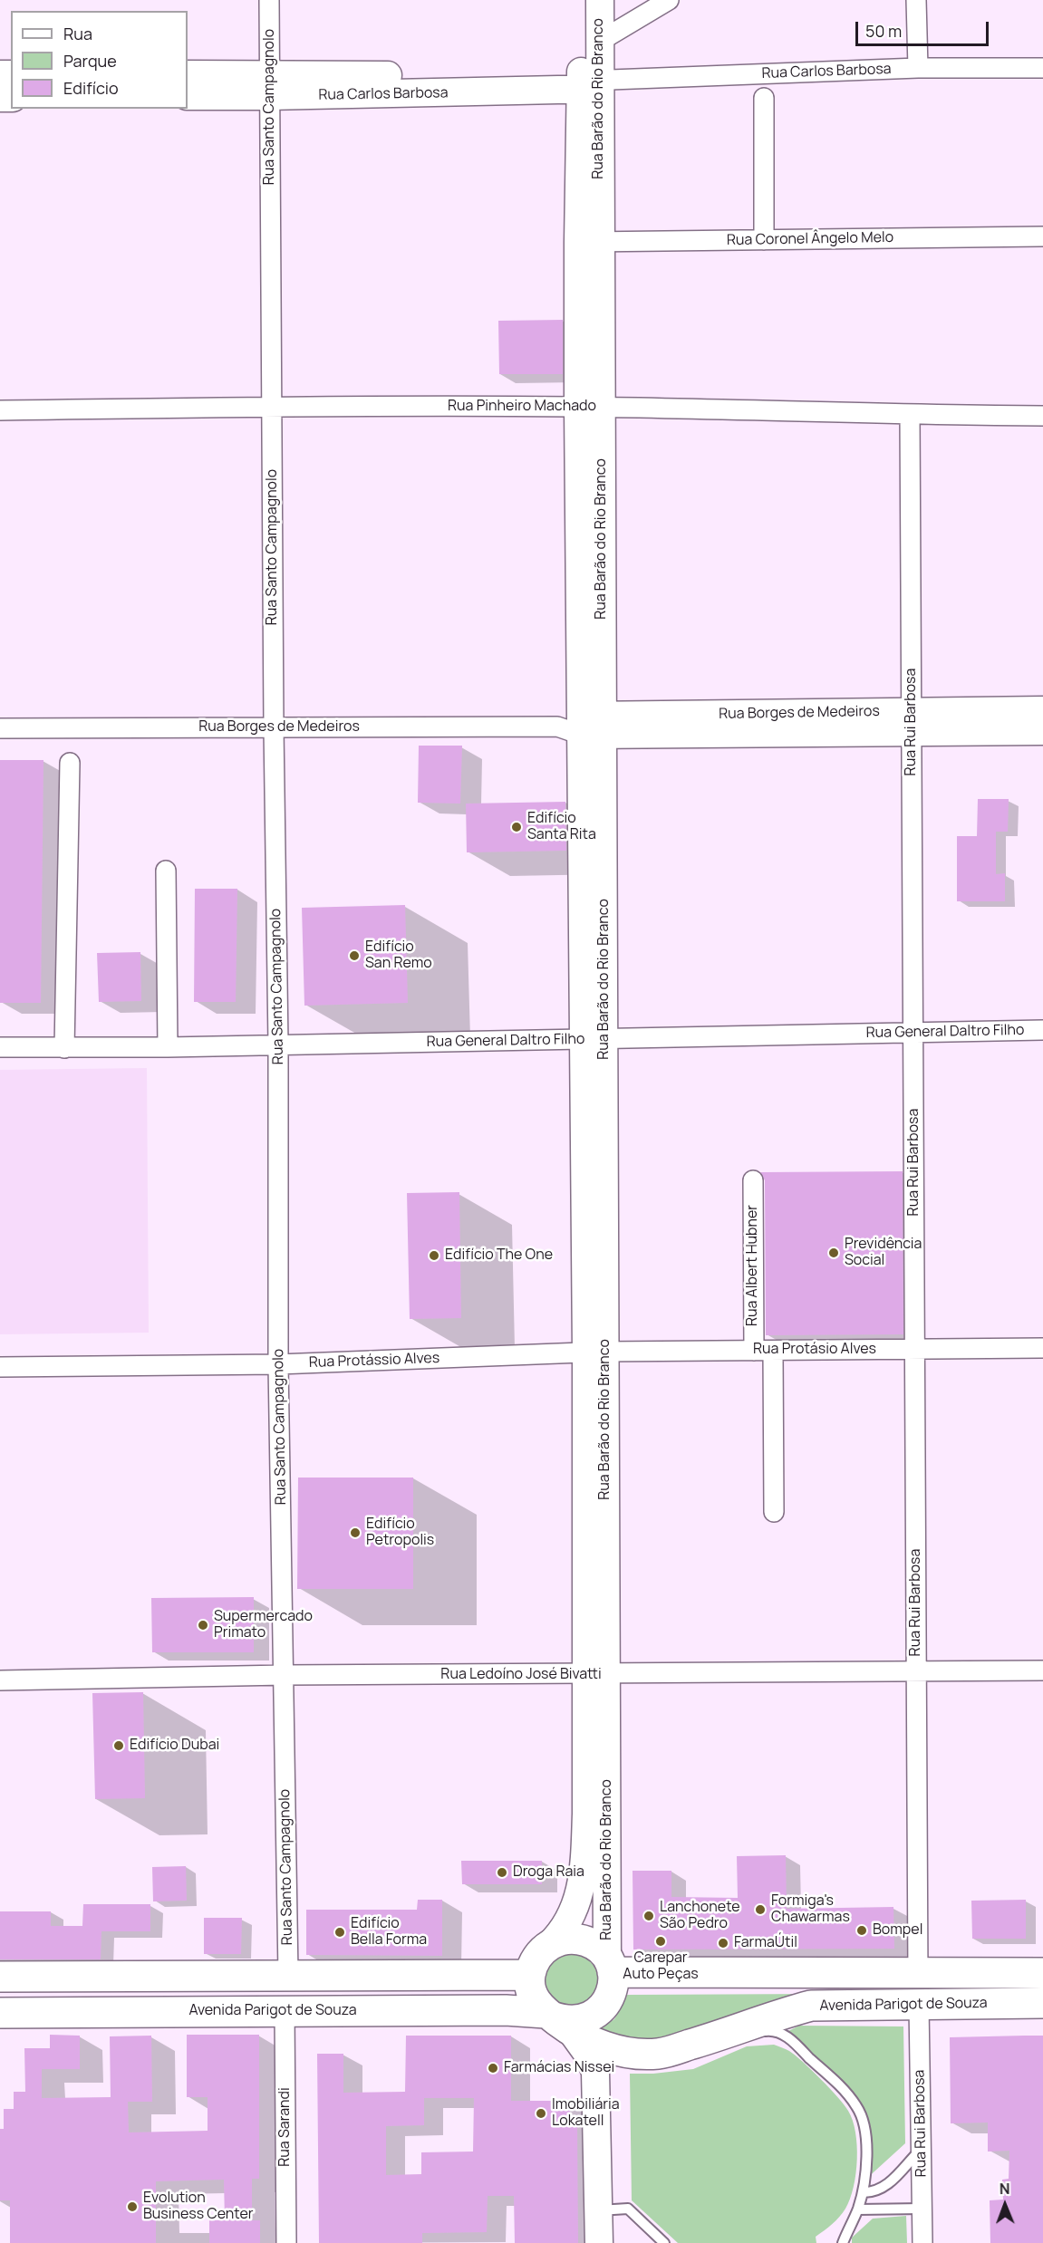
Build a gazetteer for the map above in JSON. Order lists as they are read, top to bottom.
{
  "streets": {
    "main road": ["Rua Carlos Barbosa", "Rua Barão do Rio Branco", "Avenida Parigot de Souza"],
    "street": [
      "Rua Santo Campagnolo",
      "Rua Coronel Ângelo Melo",
      "Rua Pinheiro Machado",
      "Rua Borges de Medeiros",
      "Rua Rui Barbosa",
      "Rua General Daltro Filho",
      "Rua Albert Hubner",
      "Rua Protásio Alves",
      "Rua Protássio Alves",
      "Rua Ledoíno José Bivatti",
      "Rua Sarandi"
    ]
  },
  "crossings": [
    ["Rua Carlos Barbosa", "Rua Barão do Rio Branco"],
    ["Rua Carlos Barbosa", "Rua Santo Campagnolo"],
    ["Rua Barão do Rio Branco", "Rua Coronel Ângelo Melo"],
    ["Rua Barão do Rio Branco", "Rua Pinheiro Machado"],
    ["Rua Barão do Rio Branco", "Rua Borges de Medeiros"],
    ["Rua Barão do Rio Branco", "Rua General Daltro Filho"],
    ["Rua Barão do Rio Branco", "Rua Protásio Alves"],
    ["Rua Barão do Rio Branco", "Rua Protássio Alves"],
    ["Rua Barão do Rio Branco", "Rua Ledoíno José Bivatti"],
    ["Rua Barão do Rio Branco", "Avenida Parigot de Souza"],
    ["Rua Santo Campagnolo", "Rua Pinheiro Machado"],
    ["Rua Santo Campagnolo", "Rua Borges de Medeiros"],
    ["Rua Santo Campagnolo", "Rua General Daltro Filho"],
    ["Rua Santo Campagnolo", "Rua Protássio Alves"],
    ["Rua Santo Campagnolo", "Rua Ledoíno José Bivatti"],
    ["Rua Pinheiro Machado", "Rua Rui Barbosa"],
    ["Rua Rui Barbosa", "Rua General Daltro Filho"],
    ["Rua Rui Barbosa", "Rua Protásio Alves"],
    ["Rua Rui Barbosa", "Rua Ledoíno José Bivatti"],
    ["Rua Rui Barbosa", "Avenida Parigot de Souza"],
    ["Rua Albert Hubner", "Rua Protásio Alves"],
    ["Rua Protásio Alves", "Rua Protássio Alves"],
    ["Avenida Parigot de Souza", "Rua Sarandi"]
  ],
  "places": [
    "Edifício Santa Rita",
    "Edifício San Remo",
    "Previdência Social",
    "Edifício The One",
    "Edifício Petropolis",
    "Supermercado Primato",
    "Edifício Dubai",
    "Droga Raia",
    "Formiga's Chawarmas",
    "Lanchonete São Pedro",
    "Bompel",
    "Edifício Bella Forma",
    "Carepar Auto Peças",
    "FarmaÚtil",
    "Farmácias Nissei",
    "Imobiliária Lokatell",
    "Evolution Business Center"
  ],
  "legend": ["Rua", "Parque", "Edifício"],
  "scale_bar": "50 m",
  "north": "top"
}
